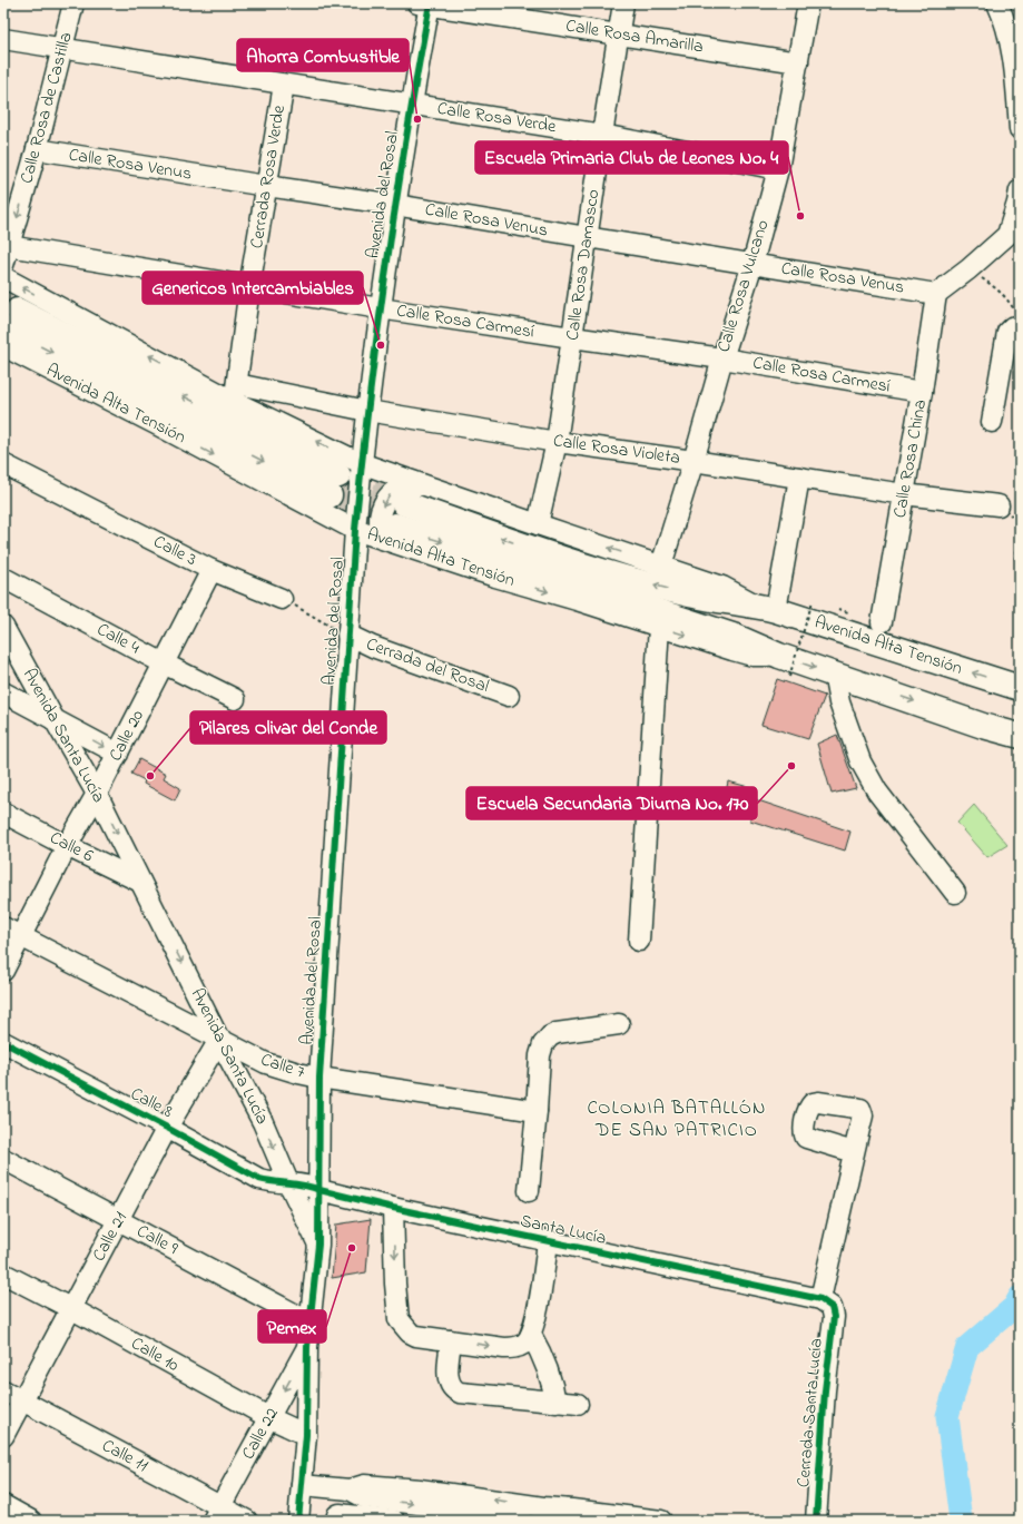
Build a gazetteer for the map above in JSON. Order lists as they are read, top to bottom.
{
  "streets": {
    "main road": ["Avenida Alta Tensión"],
    "street": [
      "Calle Rosa Amarilla",
      "Calle Rosa de Castilla",
      "Calle Rosa Verde",
      "Calle Rosa Venus",
      "Cerrada Rosa Verde",
      "Avenida del Rosal",
      "Calle Rosa Damasco",
      "Calle Rosa Vulcano",
      "Calle Rosa Carmesí",
      "Calle Rosa Violeta",
      "Calle Rosa China",
      "Calle 3",
      "Calle 4",
      "Cerrada del Rosal",
      "Avenida Santa Lucía",
      "Calle 20",
      "Calle 6",
      "Calle 7",
      "Calle 8",
      "Santa Lucía",
      "Calle 21",
      "Calle 9",
      "Calle 10",
      "Cerrada Santa Lucía",
      "Calle 22",
      "Calle 11"
    ]
  },
  "crossings": [
    ["Calle Rosa Amarilla", "Avenida del Rosal"],
    ["Calle Rosa Amarilla", "Calle Rosa Damasco"],
    ["Calle Rosa Amarilla", "Calle Rosa Vulcano"],
    ["Calle Rosa de Castilla", "Calle Rosa Verde"],
    ["Calle Rosa de Castilla", "Calle Rosa Venus"],
    ["Calle Rosa de Castilla", "Calle Rosa Carmesí"],
    ["Calle Rosa Verde", "Cerrada Rosa Verde"],
    ["Calle Rosa Verde", "Avenida del Rosal"],
    ["Calle Rosa Verde", "Calle Rosa Damasco"],
    ["Calle Rosa Verde", "Calle Rosa Vulcano"],
    ["Calle Rosa Venus", "Cerrada Rosa Verde"],
    ["Calle Rosa Venus", "Avenida del Rosal"],
    ["Calle Rosa Venus", "Calle Rosa Damasco"],
    ["Calle Rosa Venus", "Calle Rosa Vulcano"],
    ["Calle Rosa Venus", "Calle Rosa China"],
    ["Cerrada Rosa Verde", "Calle Rosa Carmesí"],
    ["Cerrada Rosa Verde", "Avenida Alta Tensión"],
    ["Cerrada Rosa Verde", "Calle Rosa Violeta"],
    ["Avenida del Rosal", "Calle Rosa Carmesí"],
    ["Avenida del Rosal", "Avenida Alta Tensión"],
    ["Avenida del Rosal", "Calle Rosa Violeta"],
    ["Avenida del Rosal", "Cerrada del Rosal"],
    ["Avenida del Rosal", "Avenida Santa Lucía"],
    ["Avenida del Rosal", "Calle 7"],
    ["Avenida del Rosal", "Santa Lucía"],
    ["Calle Rosa Damasco", "Calle Rosa Carmesí"],
    ["Calle Rosa Damasco", "Avenida Alta Tensión"],
    ["Calle Rosa Damasco", "Calle Rosa Violeta"],
    ["Calle Rosa Vulcano", "Calle Rosa Carmesí"],
    ["Calle Rosa Vulcano", "Avenida Alta Tensión"],
    ["Calle Rosa Vulcano", "Calle Rosa Violeta"],
    ["Calle Rosa Carmesí", "Calle Rosa China"],
    ["Avenida Alta Tensión", "Calle Rosa Violeta"],
    ["Avenida Alta Tensión", "Calle Rosa China"],
    ["Calle Rosa Violeta", "Calle Rosa China"],
    ["Calle 3", "Calle 20"],
    ["Calle 4", "Calle 20"],
    ["Avenida Santa Lucía", "Calle 20"],
    ["Avenida Santa Lucía", "Calle 6"],
    ["Avenida Santa Lucía", "Calle 7"],
    ["Avenida Santa Lucía", "Calle 8"],
    ["Avenida Santa Lucía", "Santa Lucía"],
    ["Avenida Santa Lucía", "Calle 21"],
    ["Calle 20", "Calle 6"],
    ["Calle 20", "Calle 7"],
    ["Calle 7", "Calle 21"],
    ["Calle 8", "Santa Lucía"],
    ["Calle 8", "Calle 21"],
    ["Santa Lucía", "Cerrada Santa Lucía"],
    ["Calle 21", "Calle 9"],
    ["Calle 21", "Calle 10"],
    ["Calle 21", "Calle 11"],
    ["Calle 10", "Calle 22"],
    ["Calle 22", "Calle 11"]
  ],
  "one_way": ["Calle Rosa de Castilla", "Avenida Santa Lucía", "Calle 22"],
  "districts": ["COLONIA BATALLÓN DE SAN PATRICIO"],
  "places": [
    "Ahorra Combustible",
    "Escuela Primaria Club de Leones No. 4",
    "Genericos Intercambiables",
    "Escuela Secundaria Diurna No. 170",
    "Pilares Olivar del Conde",
    "Pemex"
  ]
}
